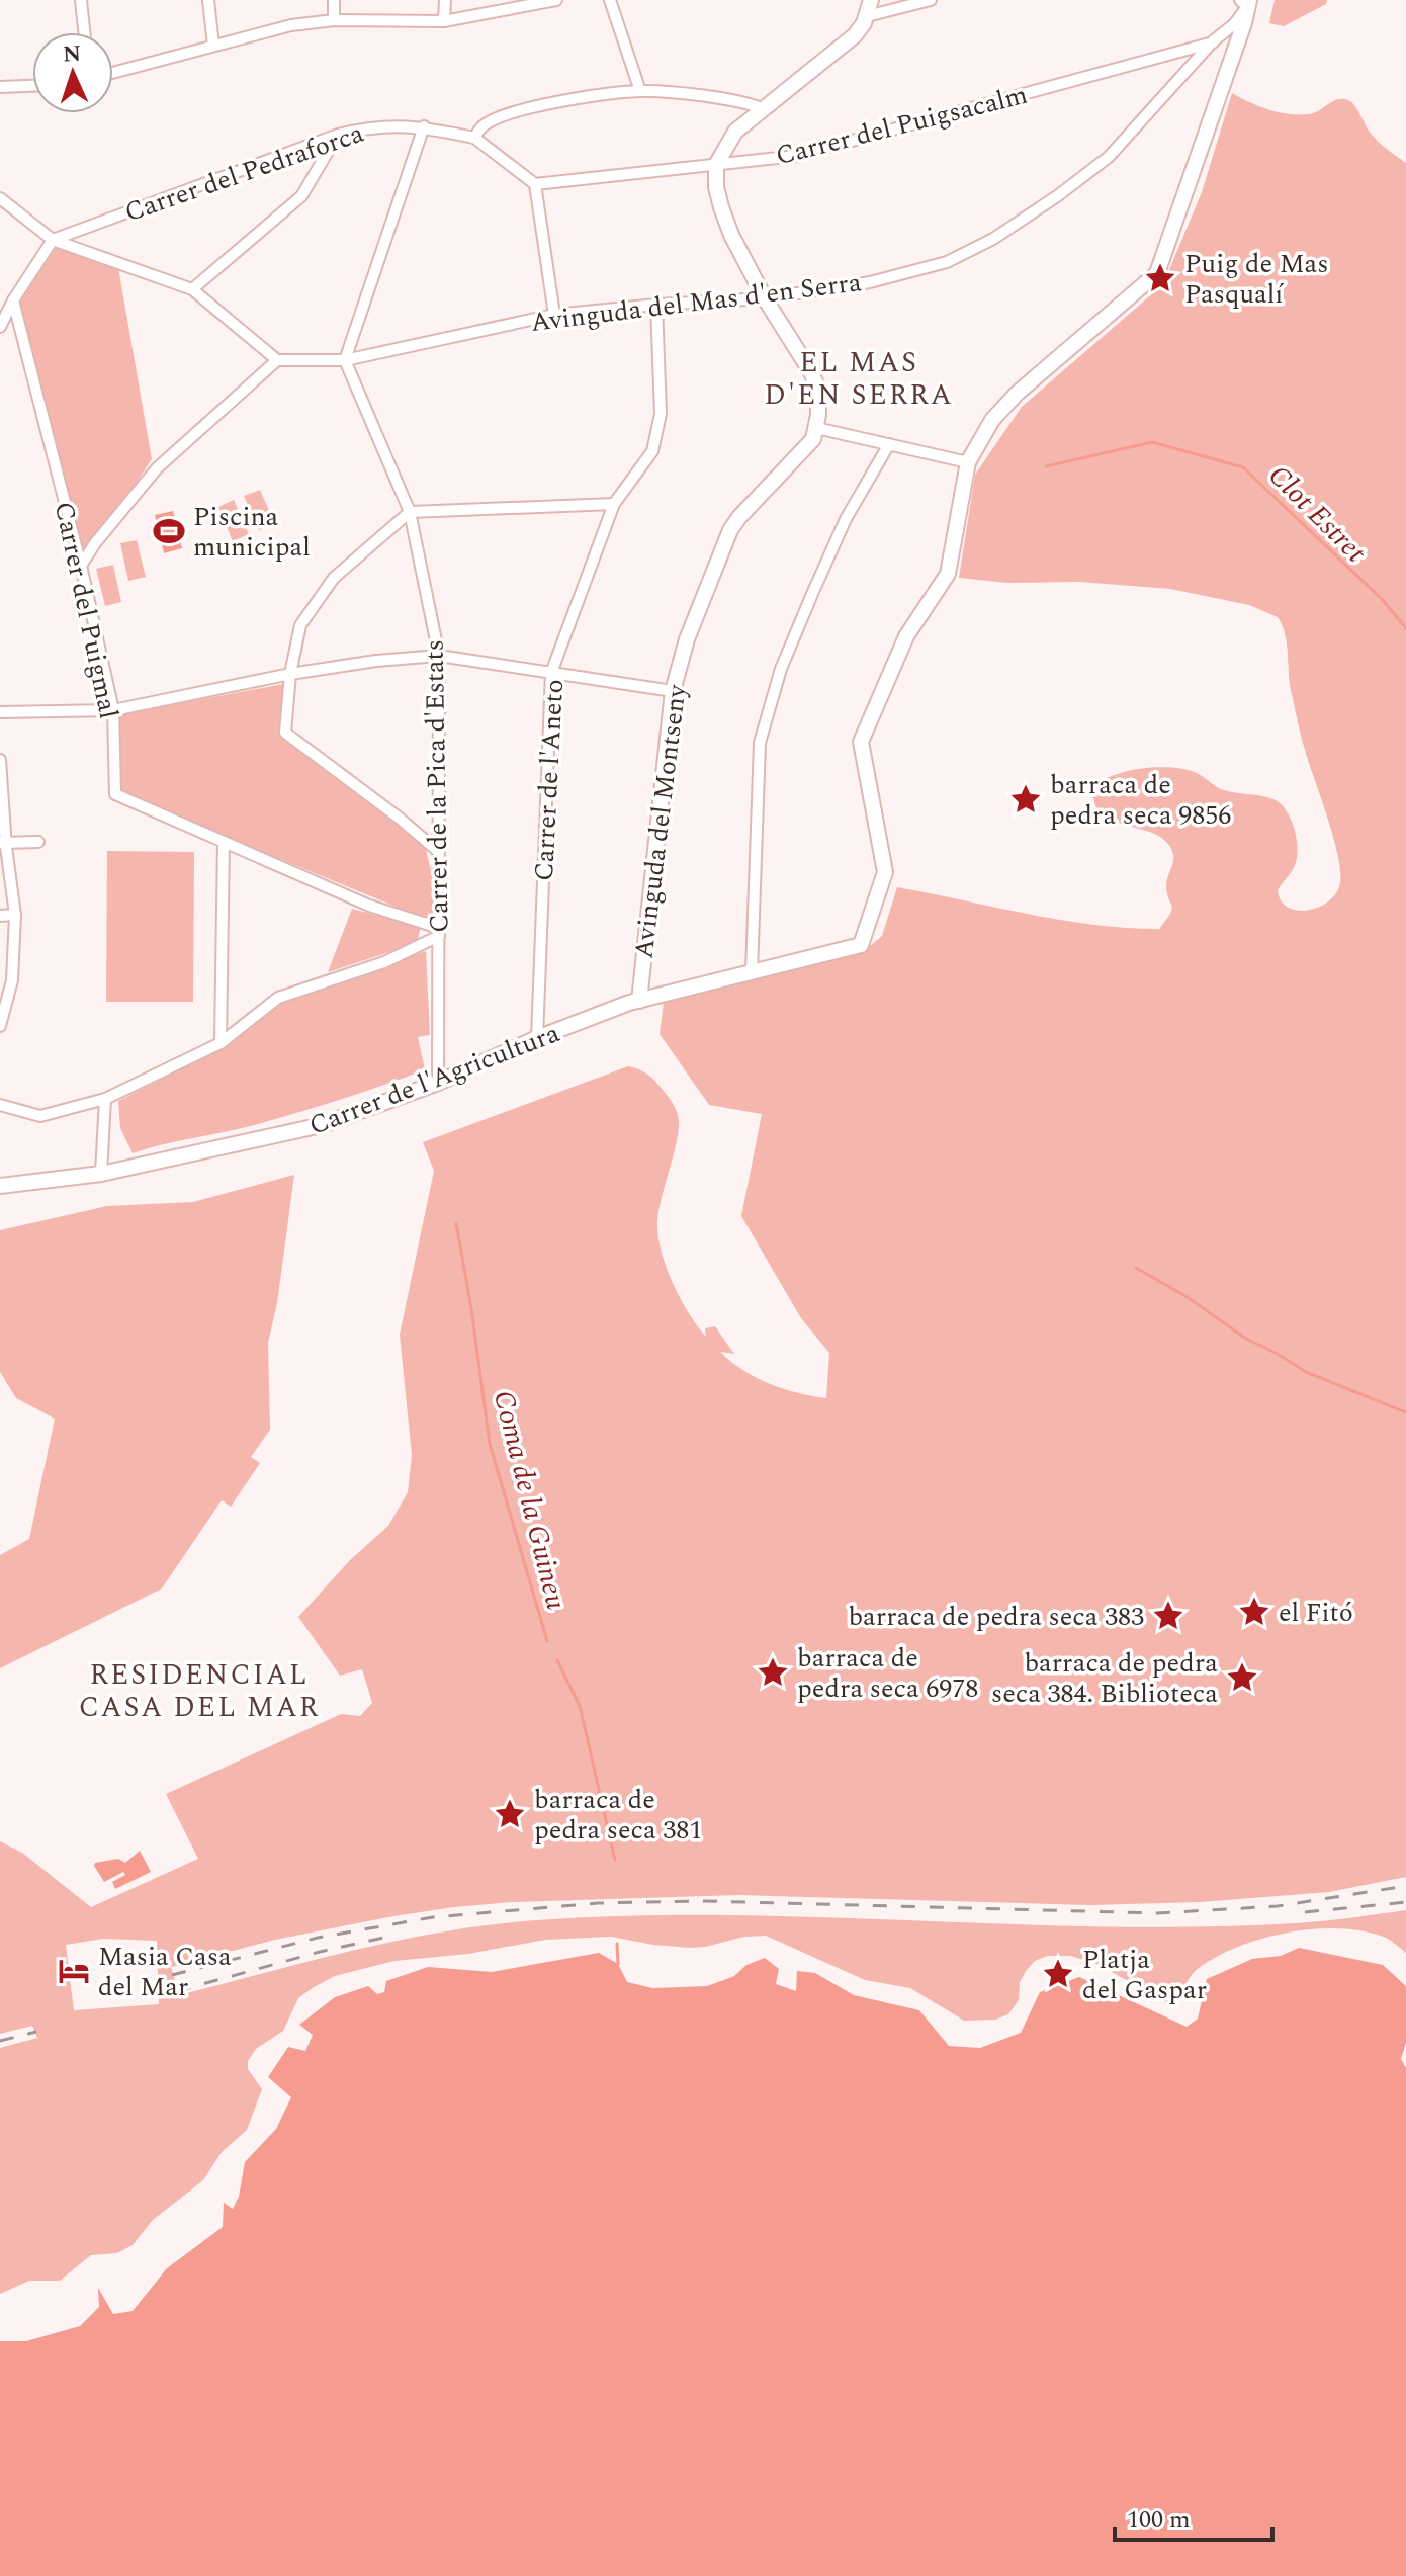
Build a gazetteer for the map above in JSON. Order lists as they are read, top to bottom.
{
  "streets": {
    "street": [
      "Carrer del Puigsacalm",
      "Carrer del Pedraforca",
      "Avinguda del Mas d'en Serra",
      "Carrer del Puigmal",
      "Carrer de l'Aneto",
      "Carrer de la Pica d'Estats",
      "Avinguda del Montseny",
      "Carrer de l'Agricultura"
    ]
  },
  "crossings": [
    ["Carrer del Puigsacalm", "Avinguda del Mas d'en Serra"],
    ["Avinguda del Mas d'en Serra", "Carrer de l'Aneto"],
    ["Avinguda del Mas d'en Serra", "Carrer de la Pica d'Estats"],
    ["Carrer del Puigmal", "Carrer de la Pica d'Estats"],
    ["Carrer de l'Aneto", "Carrer de l'Agricultura"],
    ["Carrer de la Pica d'Estats", "Carrer de l'Agricultura"],
    ["Avinguda del Montseny", "Carrer de l'Agricultura"]
  ],
  "districts": ["EL MAS D'EN SERRA", "RESIDENCIAL CASA DEL MAR"],
  "water": ["Clot Estret", "Coma de la Guineu"],
  "places": {
    "place": [
      "Puig de Mas Pasqualí",
      "barraca de pedra seca 9856",
      "el Fitó",
      "barraca de pedra seca 383",
      "barraca de pedra seca 6978",
      "barraca de pedra seca 384. Biblioteca",
      "barraca de pedra seca 381",
      "Platja del Gaspar"
    ],
    "sports": ["Piscina municipal"],
    "hotel": ["Masia Casa del Mar"]
  },
  "scale_bar": "100 m",
  "north": "top"
}
